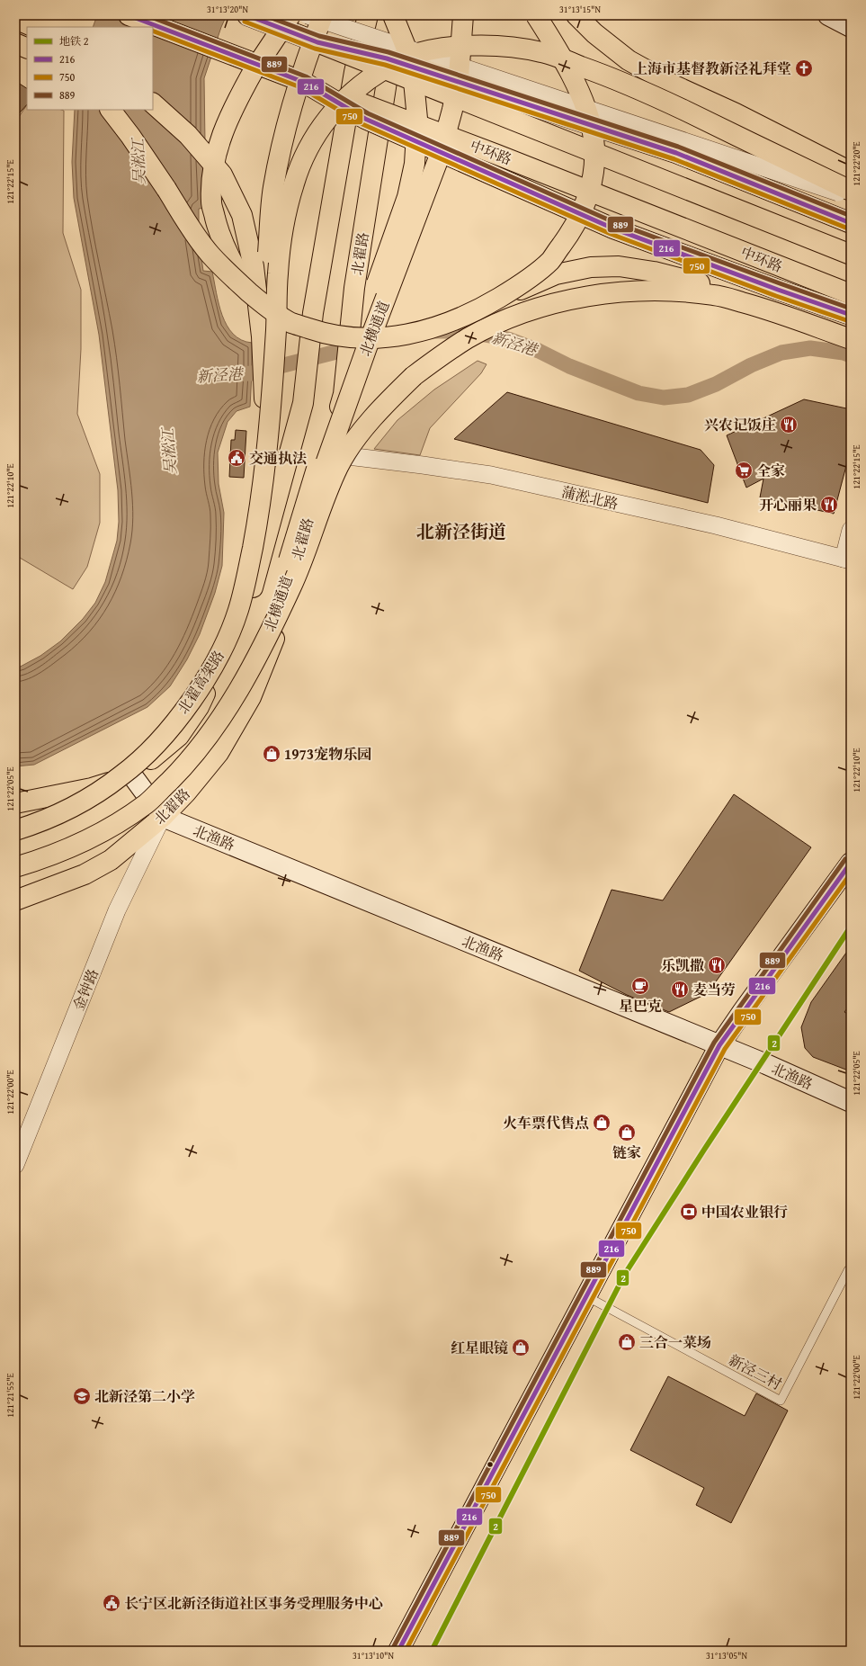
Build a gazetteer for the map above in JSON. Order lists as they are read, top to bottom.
{
  "streets": {
    "main road": [
      "中环路",
      "北翟路",
      "北横通道",
      "北翟高架路",
      "北渔路"
    ],
    "street": ["蒲淞北路", "金钟路"],
    "lane": ["新泾三村"]
  },
  "crossings": [
    ["北翟路", "蒲淞北路"],
    ["北翟路", "北渔路"],
    ["北翟路", "金钟路"],
    ["北渔路", "金钟路"]
  ],
  "districts": ["北新泾街道"],
  "water": ["吴淞江", "新泾港"],
  "places": {
    "church": ["上海市基督教新泾礼拜堂"],
    "restaurant": [
      "兴农记饭庄",
      "开心丽果",
      "乐凯撒",
      "麦当劳"
    ],
    "public building": ["交通执法", "长宁区北新泾街道社区事务受理服务中心"],
    "supermarket": ["全家"],
    "shop": [
      "1973宠物乐园",
      "火车票代售点",
      "链家",
      "三合一菜场",
      "红星眼镜"
    ],
    "cafe": ["星巴克"],
    "bank": ["中国农业银行"],
    "school or university": ["北新泾第二小学"]
  },
  "lines": [
    "transit line 216",
    "transit line 889",
    "transit line 750",
    "metro line 2"
  ],
  "legend": [
    "地铁 2",
    "216",
    "750",
    "889"
  ],
  "coordinates": [
    "31°13'20\"N",
    "31°13'15\"N",
    "121°22'20\"E",
    "121°22'15\"E",
    "121°22'10\"E",
    "121°22'05\"E",
    "121°22'00\"E",
    "121°21'55\"E",
    "31°13'10\"N",
    "31°13'05\"N"
  ]
}
